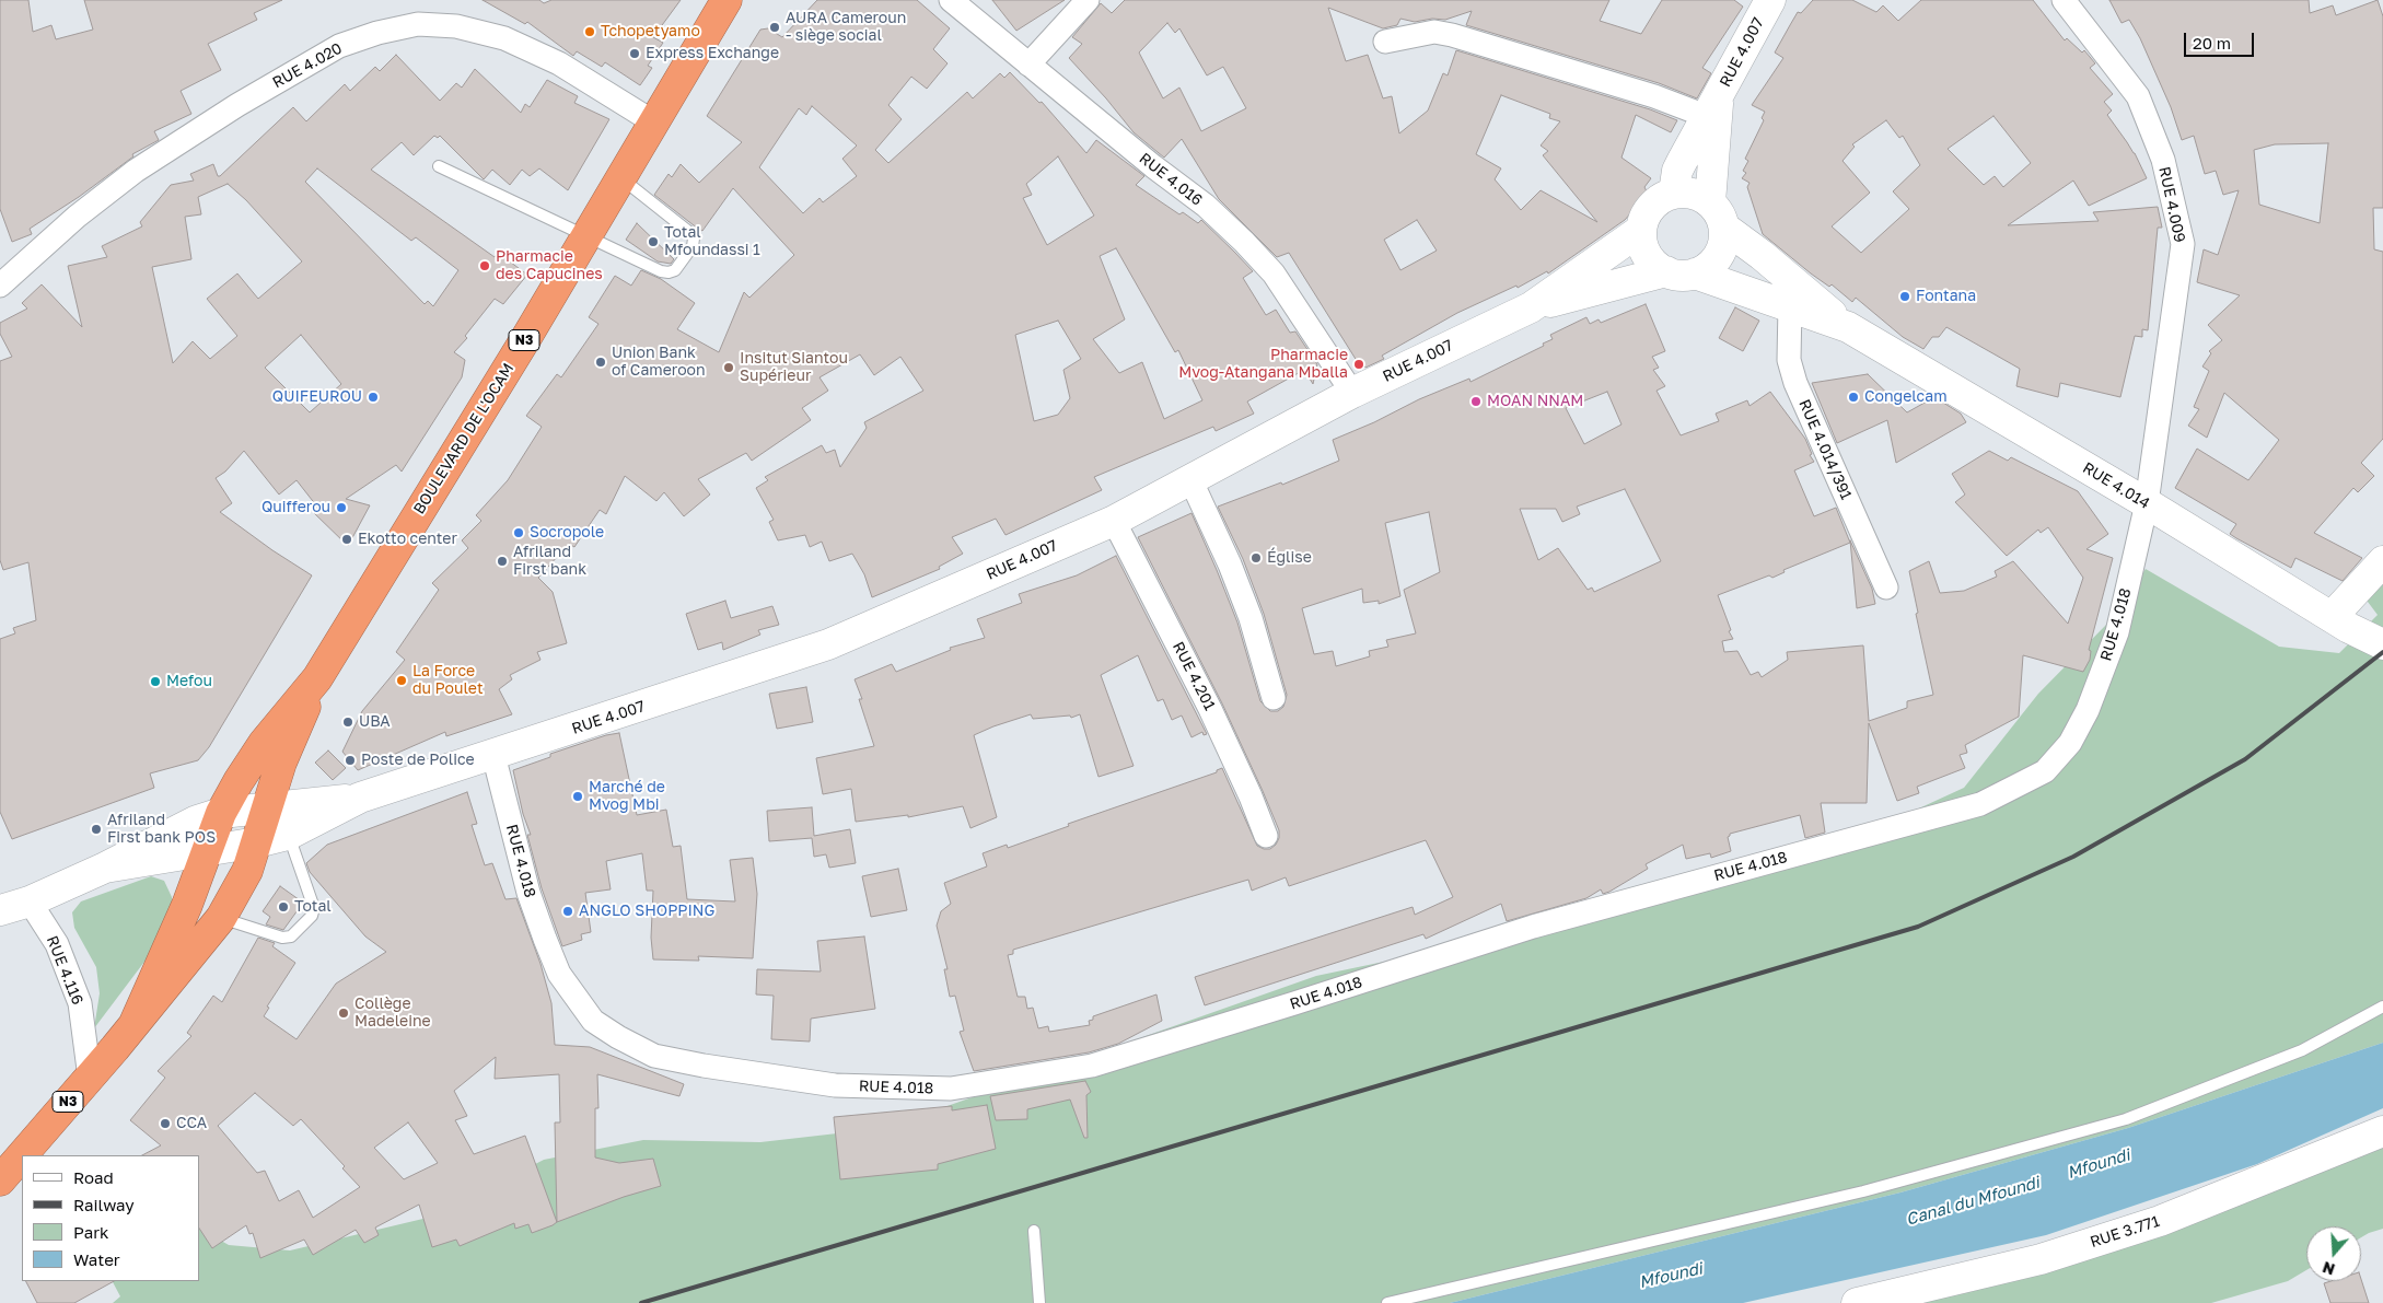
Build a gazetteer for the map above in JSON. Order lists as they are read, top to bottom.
{
  "streets": {
    "highway": ["N3", "BOULEVARD DE L'OCAM"],
    "main road": ["RUE 4.007", "RUE 4.014", "RUE 3.771"],
    "street": [
      "RUE 4.020",
      "RUE 4.016",
      "RUE 4.009",
      "RUE 4.014/391",
      "RUE 4.018",
      "RUE 4.201",
      "RUE 4.116"
    ]
  },
  "crossings": [
    ["RUE 4.007", "RUE 4.016"],
    ["RUE 4.007", "N3"],
    ["RUE 4.007", "BOULEVARD DE L'OCAM"],
    ["RUE 4.007", "RUE 4.018"],
    ["RUE 4.007", "RUE 4.201"],
    ["RUE 4.020", "BOULEVARD DE L'OCAM"],
    ["RUE 4.009", "RUE 4.014"],
    ["RUE 4.009", "RUE 4.018"],
    ["N3", "BOULEVARD DE L'OCAM"],
    ["N3", "RUE 4.116"],
    ["RUE 4.014", "RUE 4.018"]
  ],
  "water": ["Mfoundi", "Canal du Mfoundi"],
  "places": [
    "AURA Cameroun - siège social",
    "Tchopetyamo",
    "Express Exchange",
    "Total Mfoundassi 1",
    "Pharmacie des Capucines",
    "Fontana",
    "Union Bank of Cameroon",
    "Pharmacie Mvog-Atangana Mballa",
    "Insitut Siantou Supérieur",
    "QUIFEUROU",
    "Congelcam",
    "MOAN NNAM",
    "Quifferou",
    "Socropole",
    "Ekotto center",
    "Église",
    "Afriland First bank",
    "La Force du Poulet",
    "Mefou",
    "UBA",
    "Poste de Police",
    "Marché de Mvog Mbi",
    "Afriland First bank POS",
    "Total",
    "ANGLO SHOPPING",
    "Collège Madeleine",
    "CCA"
  ],
  "legend": [
    "Road",
    "Railway",
    "Park",
    "Water"
  ],
  "scale_bar": "20 m",
  "north": "bottom"
}
